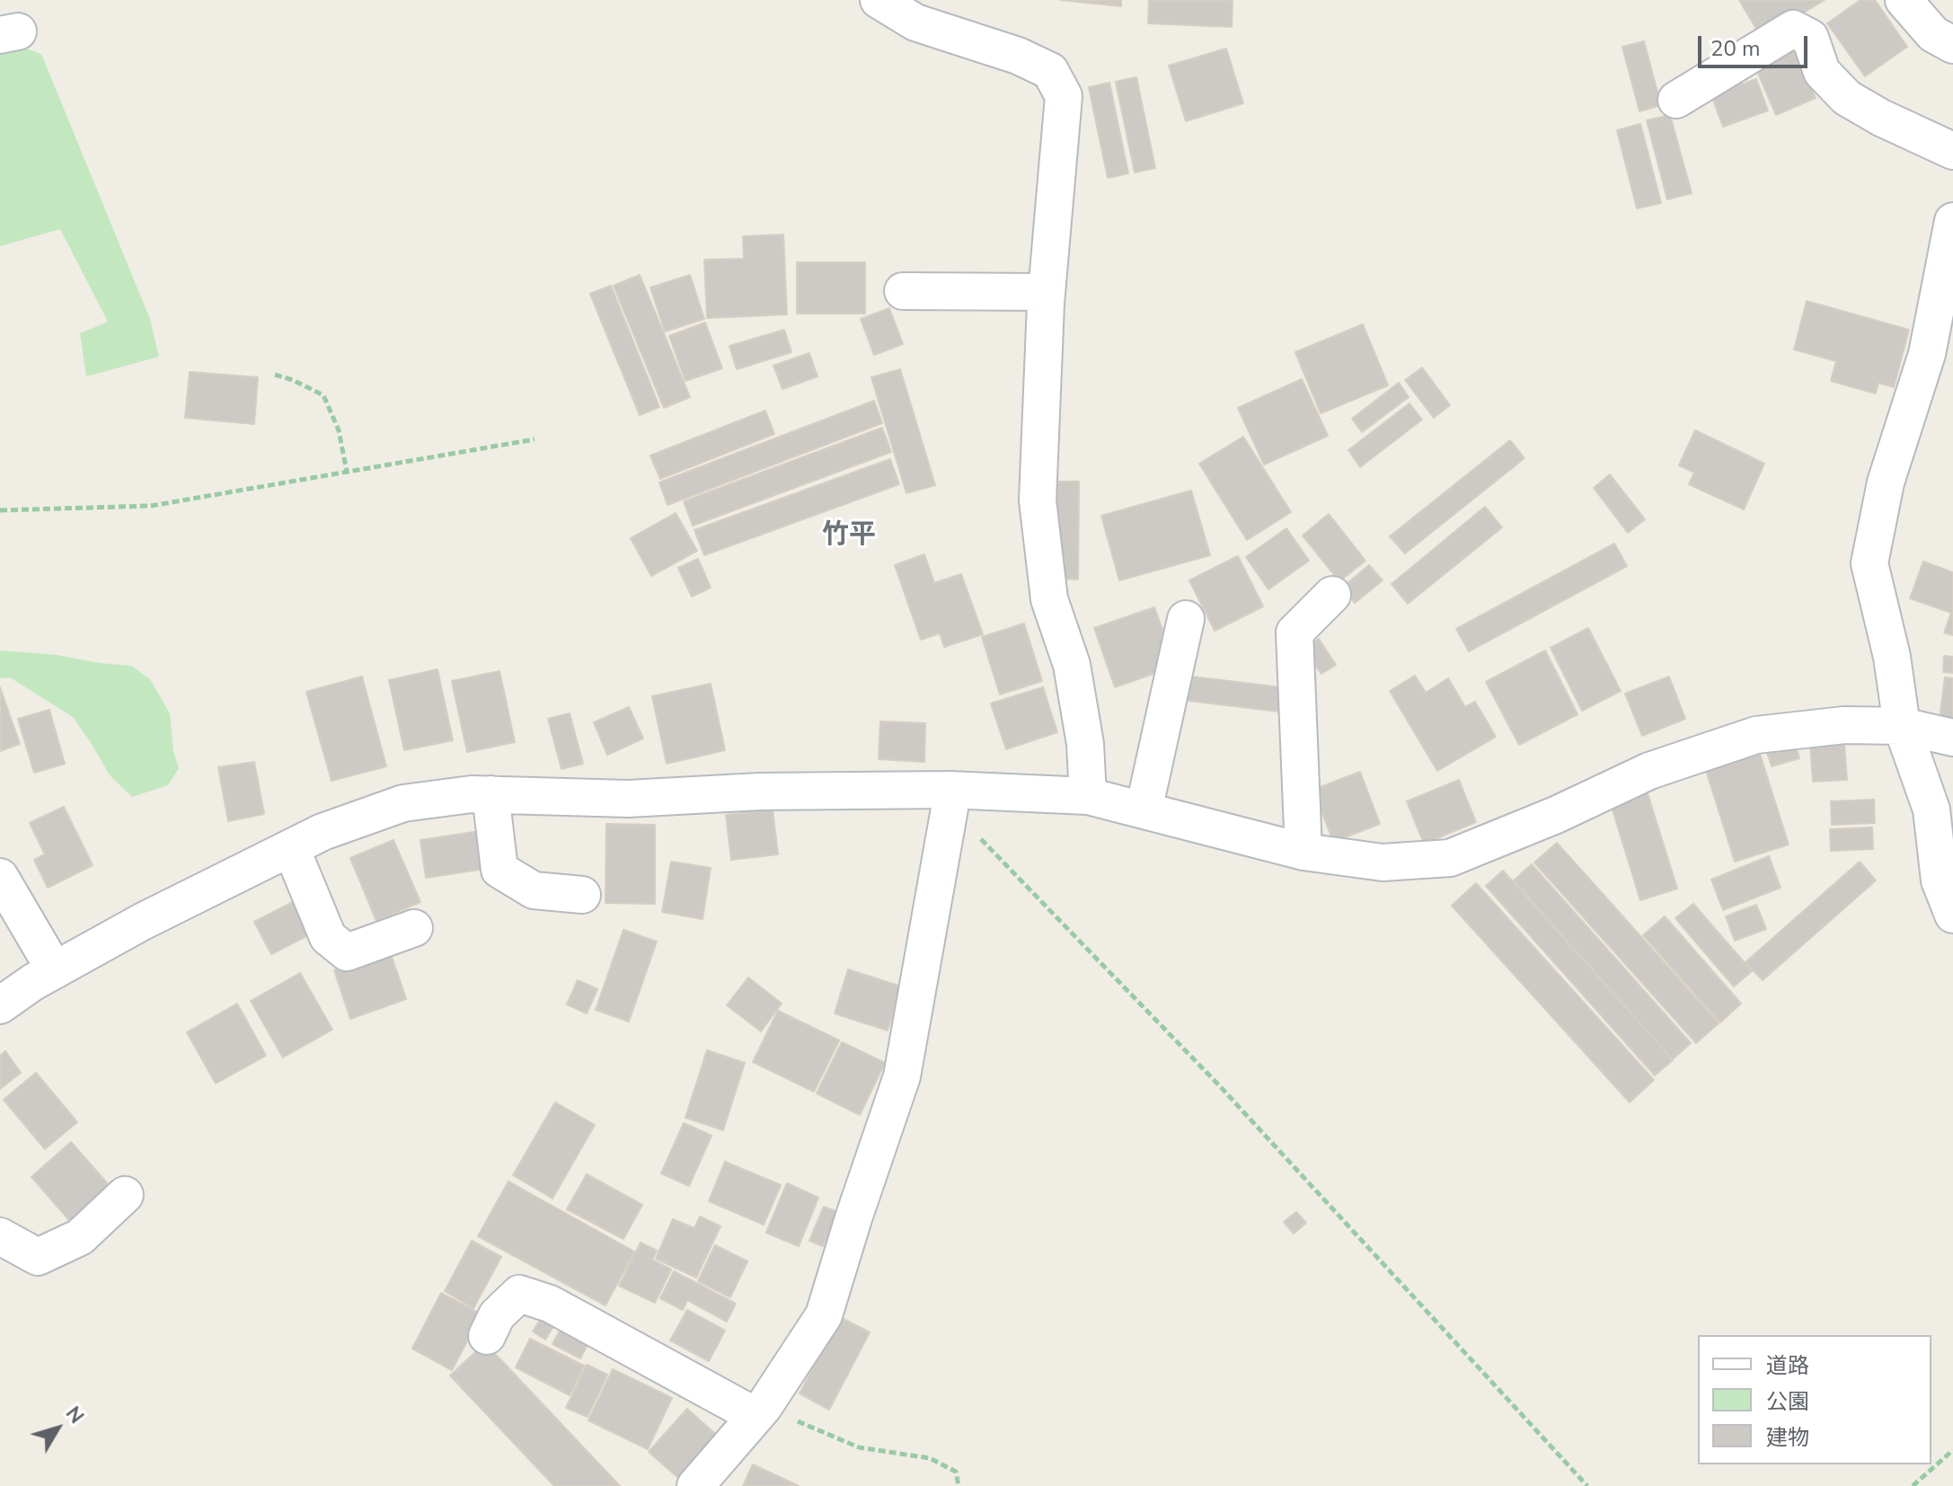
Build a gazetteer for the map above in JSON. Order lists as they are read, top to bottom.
{
  "districts": ["竹平"],
  "legend": ["道路", "公園", "建物"],
  "scale_bar": "20 m",
  "north": "top right"
}
